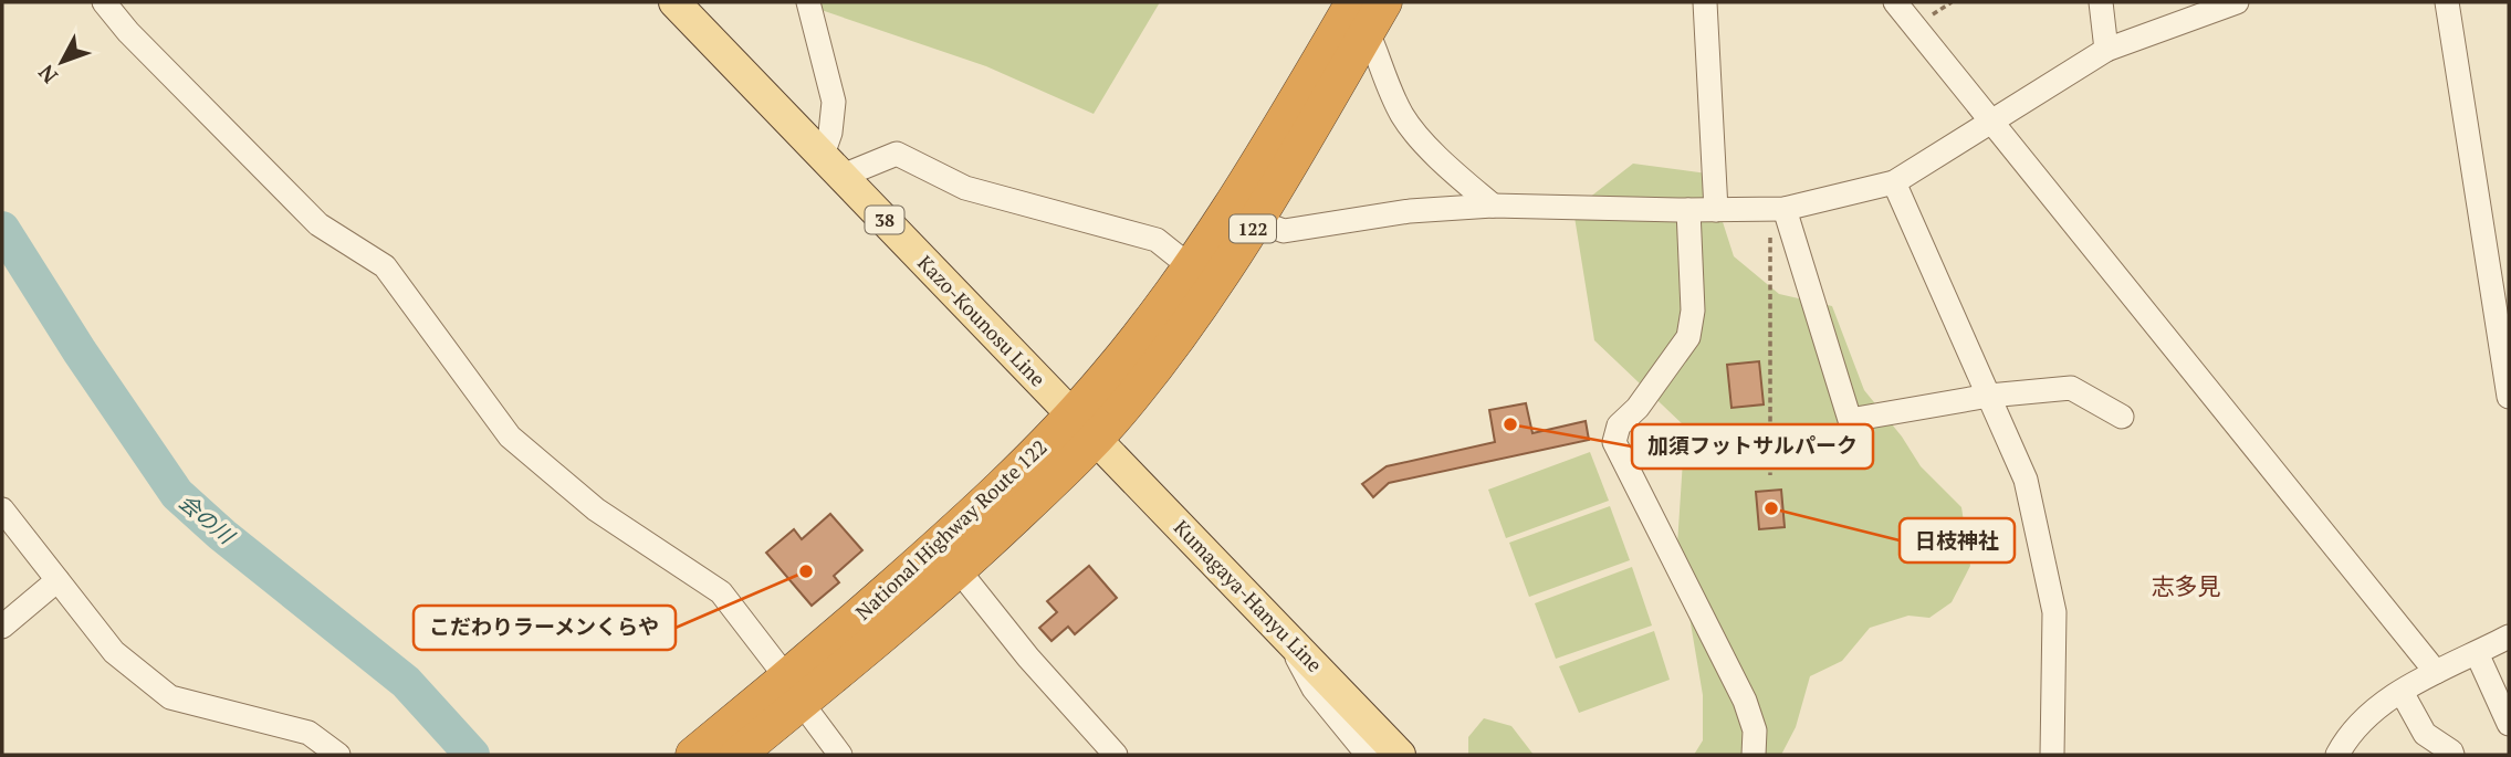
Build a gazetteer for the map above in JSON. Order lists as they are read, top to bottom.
{
  "streets": {
    "highway": ["122", "National Highway Route 122"],
    "main road": ["38", "Kazo-Kounosu Line", "Kumagaya-Hanyu Line"]
  },
  "crossings": [
    ["Kazo-Kounosu Line", "National Highway Route 122"],
    ["Kazo-Kounosu Line", "Kumagaya-Hanyu Line"],
    ["National Highway Route 122", "Kumagaya-Hanyu Line"]
  ],
  "districts": ["志多見"],
  "water": ["会の川"],
  "places": ["加須フットサルパーク", "日枝神社", "こだわりラーメンくらや"],
  "north": "bottom left"
}
